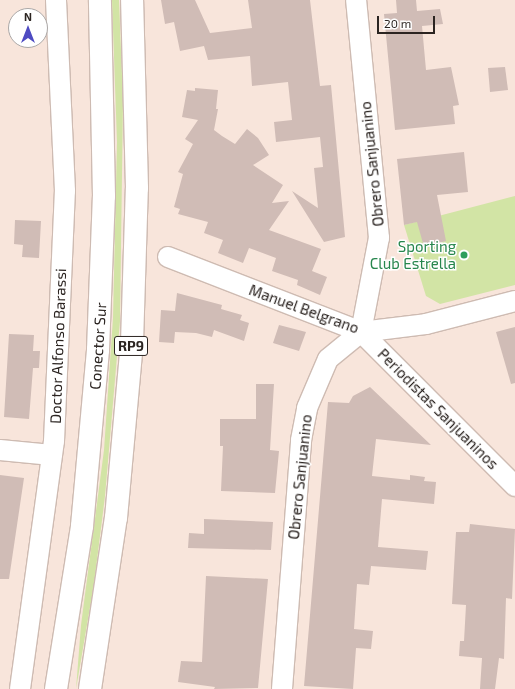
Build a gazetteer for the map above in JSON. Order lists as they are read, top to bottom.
{
  "streets": {
    "main road": ["Conector Sur", "RP9"],
    "street": [
      "Obrero Sanjuanino",
      "Manuel Belgrano",
      "Doctor Alfonso Barassi",
      "Periodistas Sanjuaninos"
    ]
  },
  "crossings": [
    ["Obrero Sanjuanino", "Manuel Belgrano"],
    ["Obrero Sanjuanino", "Periodistas Sanjuaninos"],
    ["Manuel Belgrano", "Periodistas Sanjuaninos"]
  ],
  "places": ["Sporting Club Estrella"],
  "scale_bar": "20 m",
  "north": "top"
}
